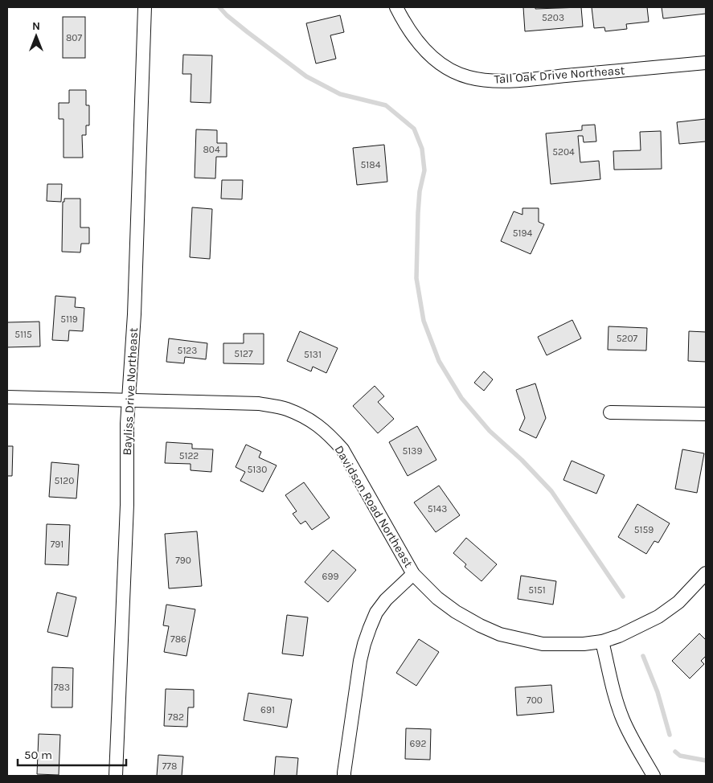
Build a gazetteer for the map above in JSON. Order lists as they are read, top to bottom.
{
  "streets": {
    "street": ["Tall Oak Drive Northeast", "Bayliss Drive Northeast", "Davidson Road Northeast"]
  },
  "crossings": [
    ["Bayliss Drive Northeast", "Davidson Road Northeast"]
  ],
  "house_numbers": [
    "5203",
    "807",
    "804",
    "5204",
    "5184",
    "5194",
    "5119",
    "5115",
    "5207",
    "5123",
    "5127",
    "5131",
    "5139",
    "5122",
    "5130",
    "5120",
    "5143",
    "5159",
    "791",
    "790",
    "699",
    "5151",
    "786",
    "783",
    "700",
    "691",
    "782",
    "692",
    "778"
  ],
  "scale_bar": "50 m",
  "north": "top"
}
